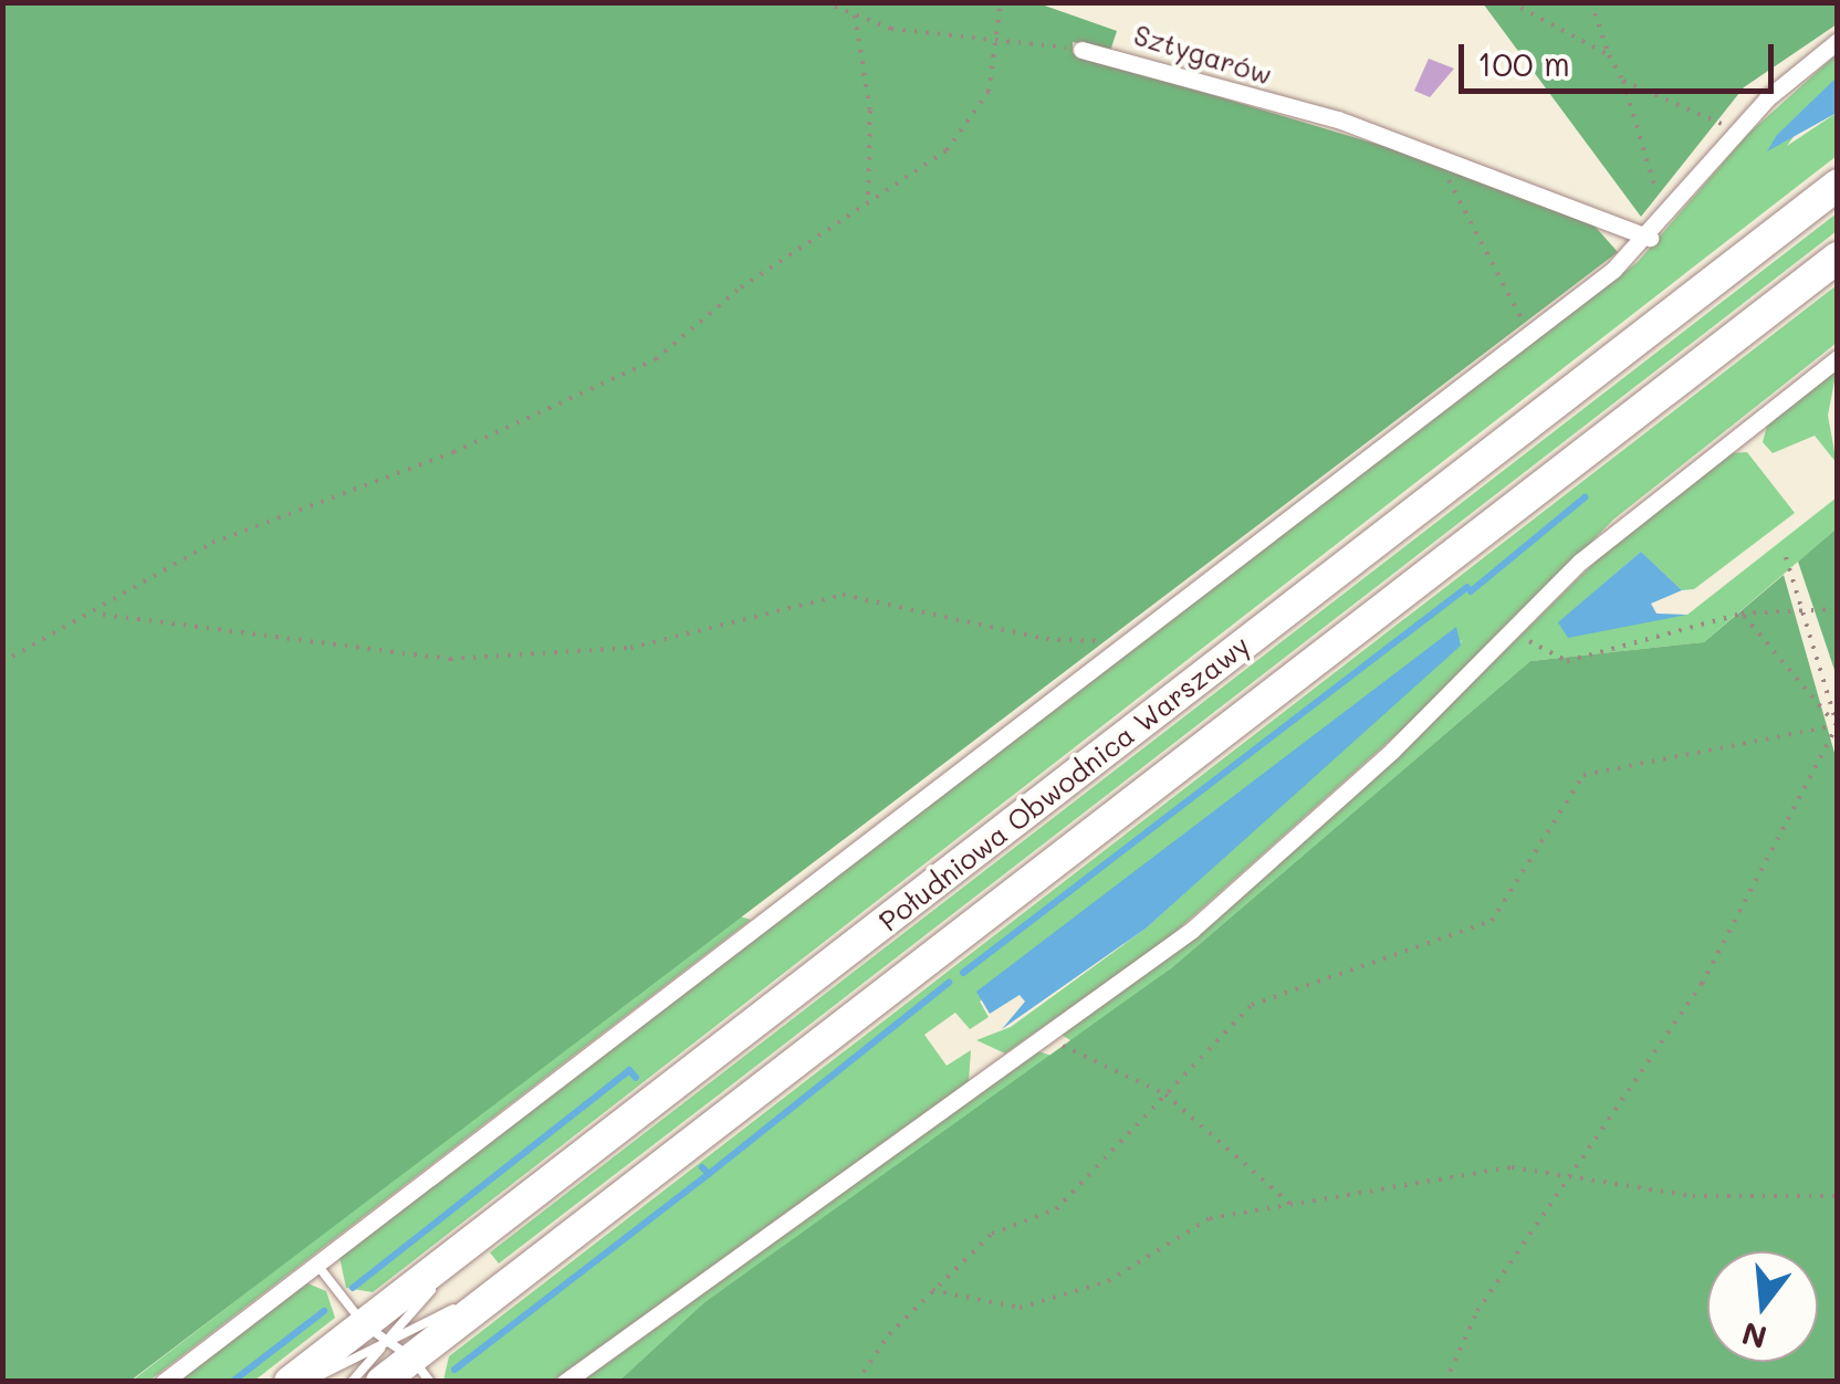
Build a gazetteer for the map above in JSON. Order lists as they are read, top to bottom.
{
  "streets": {
    "highway": ["Południowa Obwodnica Warszawy"],
    "street": ["Sztygarów"]
  },
  "scale_bar": "100 m",
  "north": "bottom"
}
